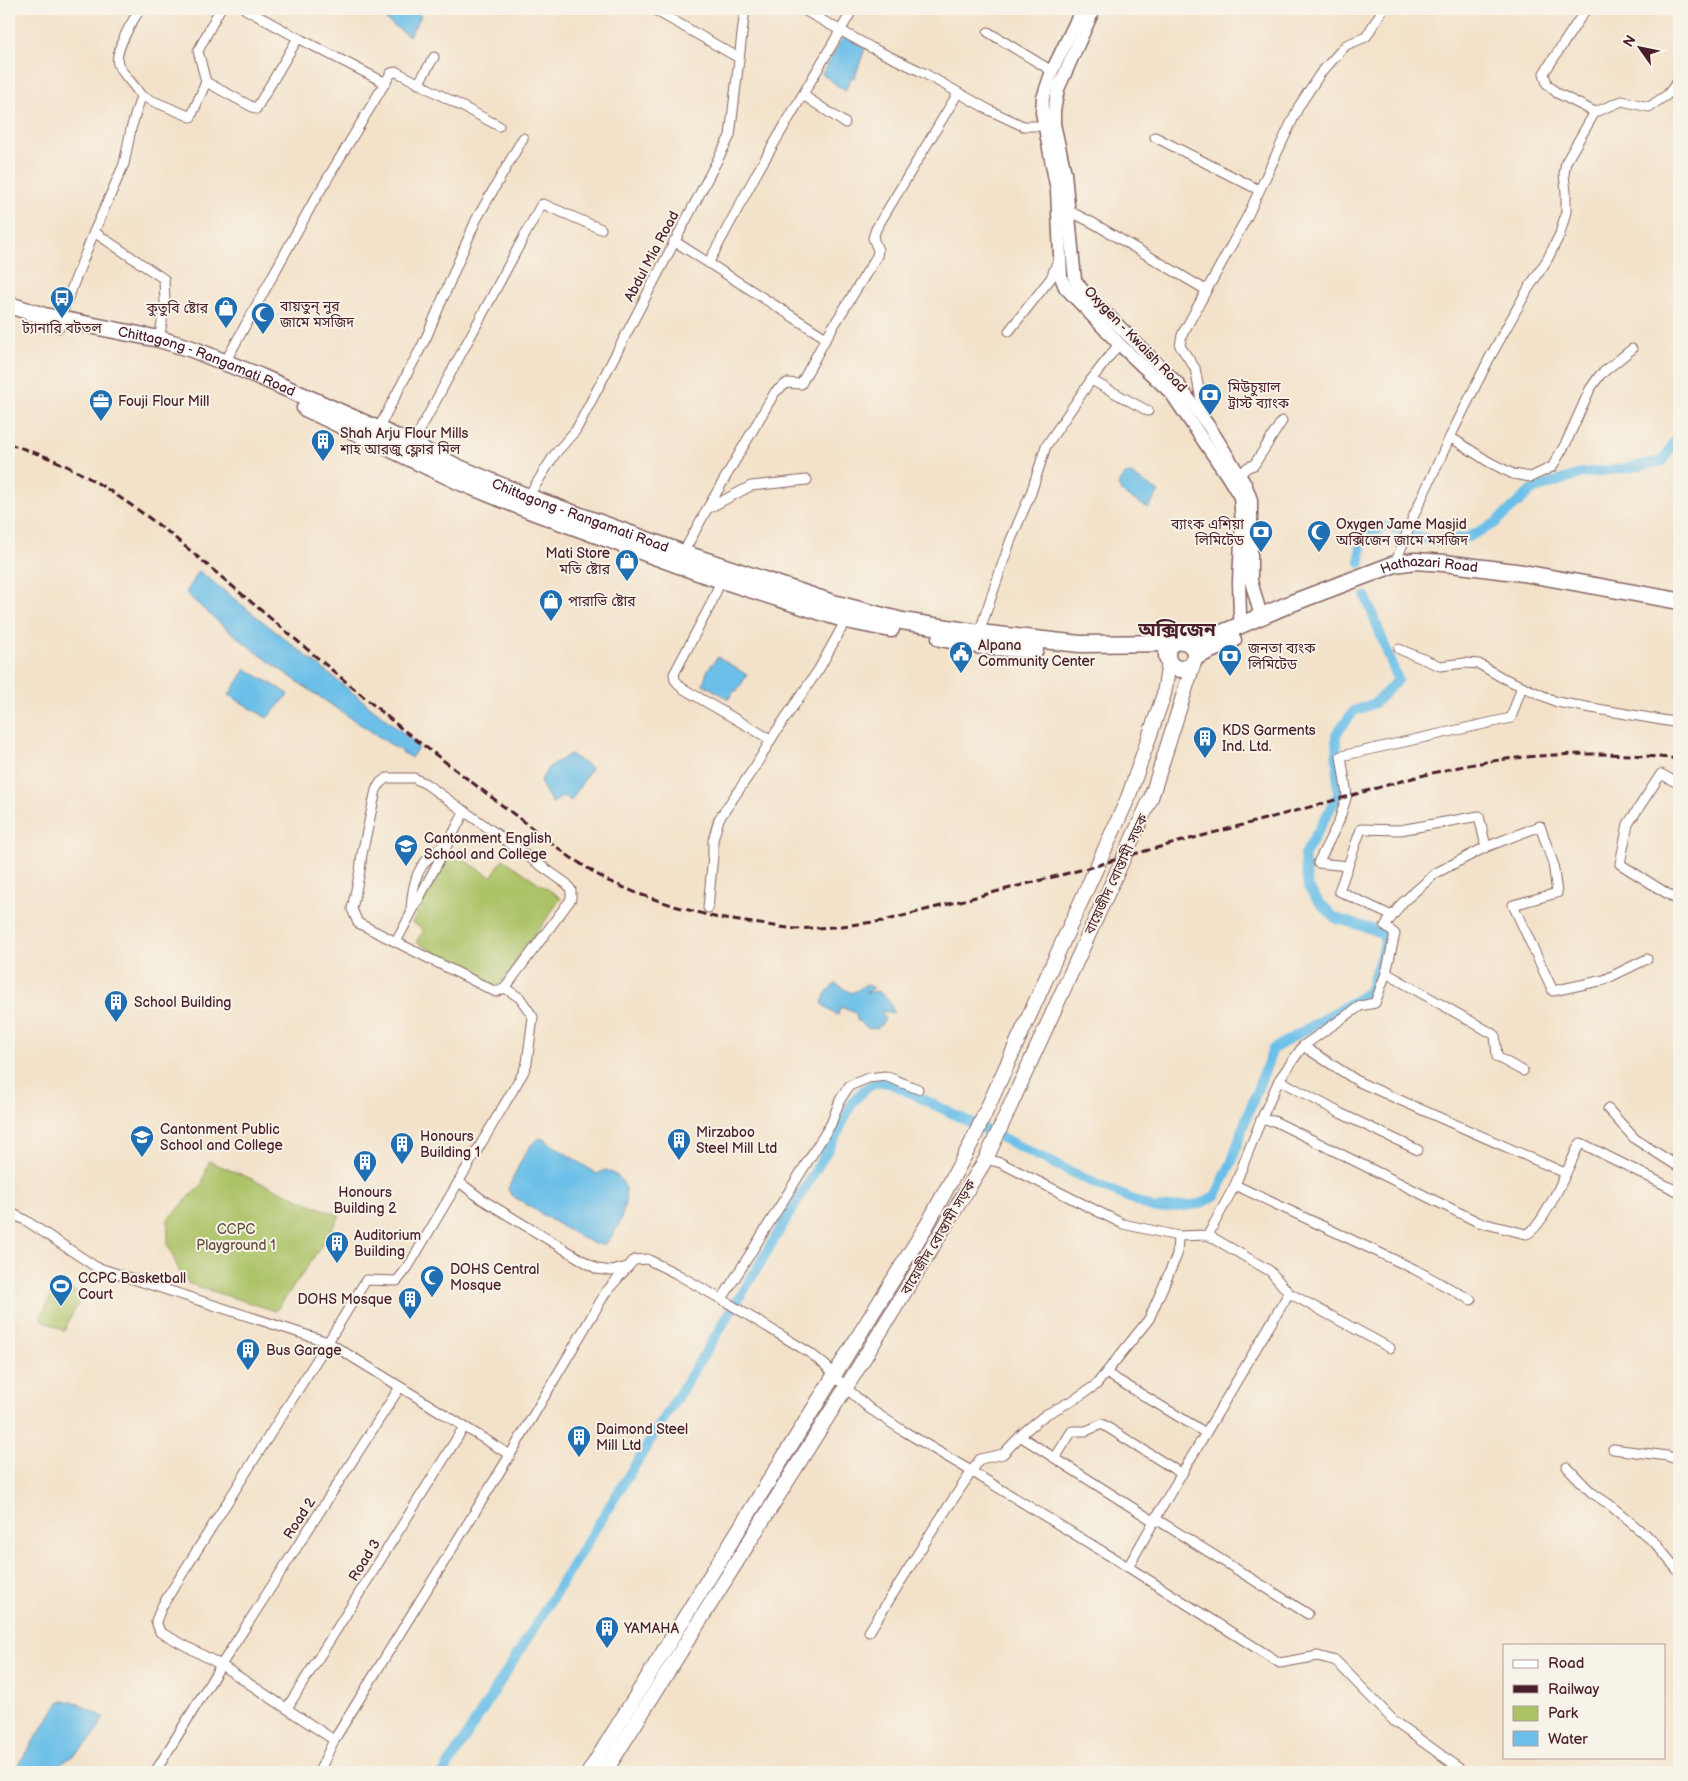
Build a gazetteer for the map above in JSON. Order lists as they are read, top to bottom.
{
  "streets": {
    "highway": ["Chittagong - Rangamati Road", "Hathazari Road"],
    "main road": ["Oxygen - Kwaish Road", "বায়েজীদ বোস্তামী সড়ক"],
    "street": ["Abdul Mia Road", "Road 2", "Road 3"]
  },
  "crossings": [
    ["Abdul Mia Road", "Chittagong - Rangamati Road"],
    ["Oxygen - Kwaish Road", "Hathazari Road"],
    ["Chittagong - Rangamati Road", "বায়েজীদ বোস্তামী সড়ক"],
    ["Hathazari Road", "বায়েজীদ বোস্তামী সড়ক"]
  ],
  "districts": ["অক্সিজেন"],
  "parks": ["CCPC Playground 1"],
  "places": {
    "bus stop": ["ট্যানারি বটতল"],
    "shop": ["কুতুবি ষ্টোর", "Mati Store মতি ষ্টোর", "পারাভি ষ্টোর"],
    "mosque": ["বায়তুন্ নুর জামে মসজিদ", "Oxygen Jame Masjid অক্সিজেন জামে মসজিদ", "DOHS Central Mosque"],
    "bank": ["মিউচুয়াল ট্রাস্ট ব্যাংক", "ব্যাংক এশিয়া লিমিটেড", "জনতা ব্যংক লিমিটেড"],
    "office": ["Fouji Flour Mill"],
    "building": [
      "Shah Arju Flour Mills শাহ আরজু ফ্লোর মিল",
      "KDS Garments Ind. Ltd.",
      "School Building",
      "Mirzaboo Steel Mill Ltd",
      "Honours Building 1",
      "Honours Building 2",
      "Auditorium Building",
      "DOHS Mosque",
      "Bus Garage",
      "Daimond Steel Mill Ltd",
      "YAMAHA"
    ],
    "public building": ["Alpana Community Center"],
    "school or university": ["Cantonment English School and College", "Cantonment Public School and College"],
    "sports": ["CCPC Basketball Court"]
  },
  "legend": [
    "Road",
    "Railway",
    "Park",
    "Water"
  ],
  "north": "top left"
}
